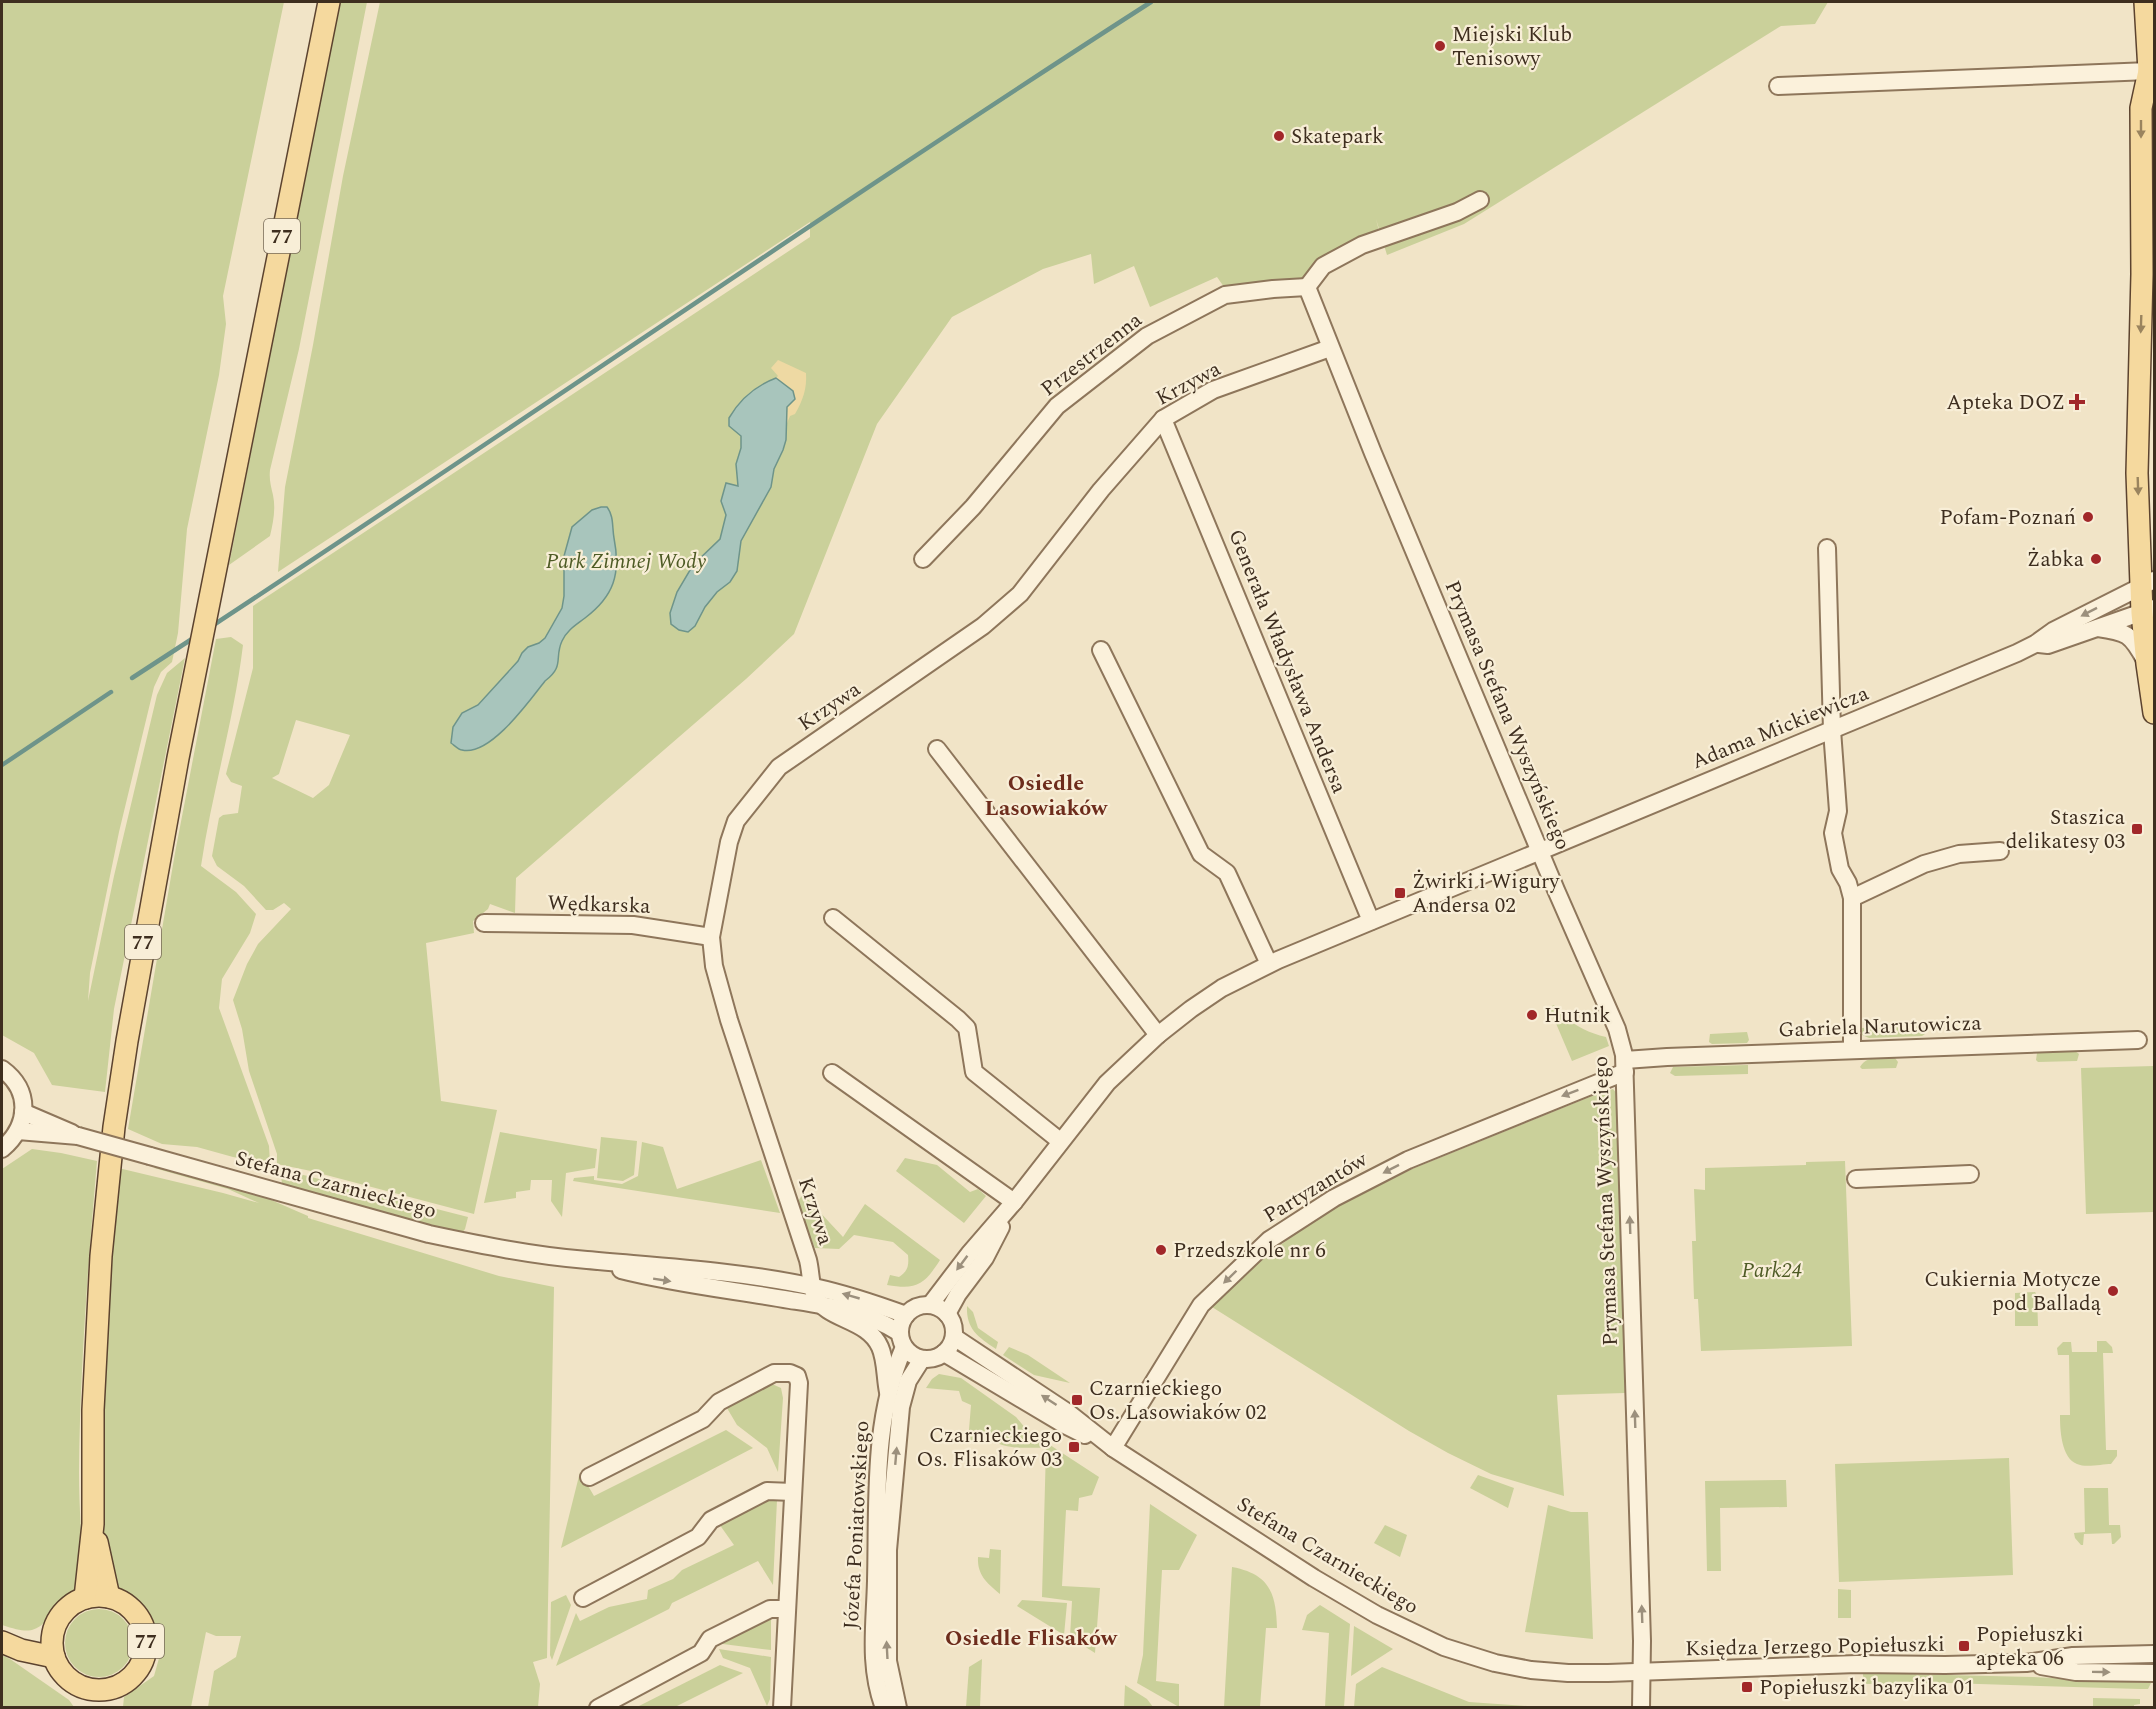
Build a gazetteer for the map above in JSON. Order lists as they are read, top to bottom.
{
  "streets": {
    "main road": ["77"],
    "street": [
      "Przestrzenna",
      "Krzywa",
      "Generała Władysława Andersa",
      "Prymasa Stefana Wyszyńskiego",
      "Adama Mickiewicza",
      "Wędkarska",
      "Gabriela Narutowicza",
      "Stefana Czarnieckiego",
      "Partyzantów",
      "Józefa Poniatowskiego",
      "Księdza Jerzego Popiełuszki"
    ]
  },
  "crossings": [
    ["Przestrzenna", "Prymasa Stefana Wyszyńskiego"],
    ["Krzywa", "Generała Władysława Andersa"],
    ["Krzywa", "Prymasa Stefana Wyszyńskiego"],
    ["Krzywa", "Wędkarska"],
    ["Krzywa", "Stefana Czarnieckiego"],
    ["Generała Władysława Andersa", "Adama Mickiewicza"],
    ["Prymasa Stefana Wyszyńskiego", "Adama Mickiewicza"],
    ["Prymasa Stefana Wyszyńskiego", "Gabriela Narutowicza"],
    ["Prymasa Stefana Wyszyńskiego", "Stefana Czarnieckiego"],
    ["Prymasa Stefana Wyszyńskiego", "Partyzantów"],
    ["Prymasa Stefana Wyszyńskiego", "Księdza Jerzego Popiełuszki"],
    ["Gabriela Narutowicza", "Partyzantów"],
    ["Stefana Czarnieckiego", "Partyzantów"],
    ["Stefana Czarnieckiego", "Józefa Poniatowskiego"],
    ["Stefana Czarnieckiego", "Księdza Jerzego Popiełuszki"]
  ],
  "one_way": ["Prymasa Stefana Wyszyńskiego", "Partyzantów"],
  "districts": ["Osiedle Lasowiaków", "Osiedle Flisaków"],
  "parks": ["Park Zimnej Wody", "Park24"],
  "places": {
    "other": [
      "Miejski Klub Tenisowy",
      "Skatepark",
      "Pofam-Poznań",
      "Żabka",
      "Hutnik",
      "Przedszkole nr 6",
      "Cukiernia Motycze pod Balladą"
    ],
    "health": ["Apteka DOZ"],
    "transit": [
      "Staszica delikatesy 03",
      "Żwirki i Wigury Andersa 02",
      "Czarnieckiego Os. Lasowiaków 02",
      "Czarnieckiego Os. Flisaków 03",
      "Popiełuszki apteka 06",
      "Popiełuszki bazylika 01"
    ]
  }
}
